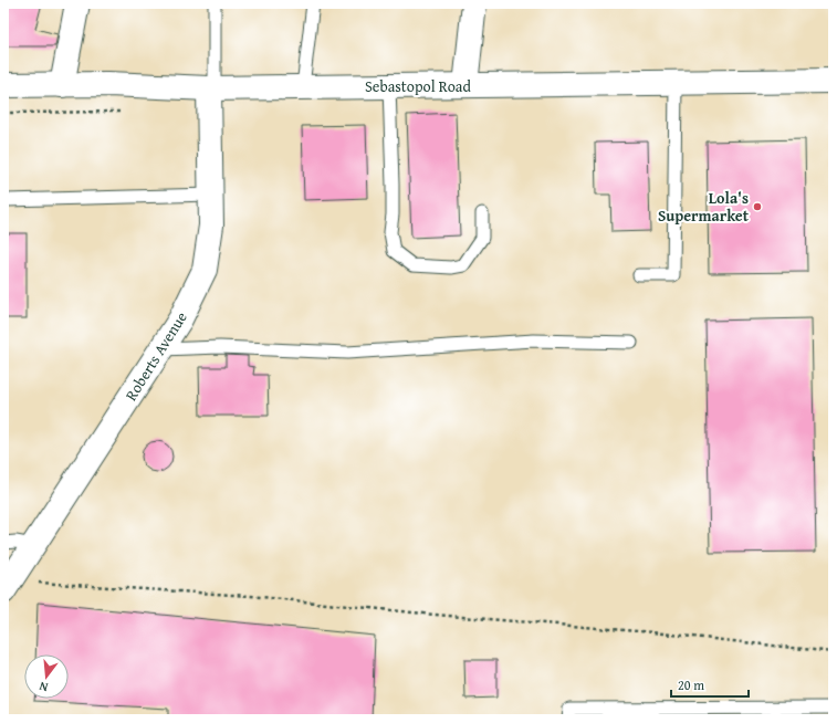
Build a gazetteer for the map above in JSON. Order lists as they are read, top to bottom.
{
  "streets": {
    "street": ["Sebastopol Road", "Roberts Avenue"]
  },
  "crossings": [
    ["Sebastopol Road", "Roberts Avenue"]
  ],
  "places": ["Lola's Supermarket"],
  "scale_bar": "20 m",
  "north": "bottom"
}
